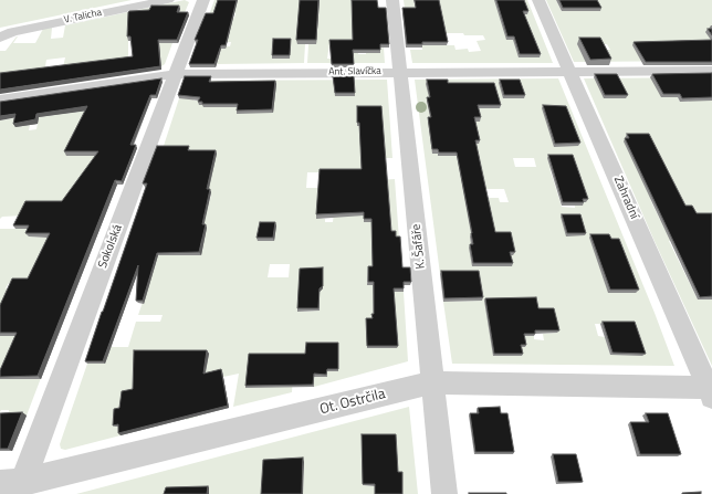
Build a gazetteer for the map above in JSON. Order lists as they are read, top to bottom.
{
  "streets": {
    "street": [
      "V. Talicha",
      "Ant. Slavíčka",
      "Zahradní",
      "Sokolská",
      "K. Šafáře",
      "Ot. Ostrčila"
    ]
  },
  "crossings": [
    ["Ant. Slavíčka", "Zahradní"],
    ["Ant. Slavíčka", "Sokolská"],
    ["Ant. Slavíčka", "K. Šafáře"],
    ["Zahradní", "Ot. Ostrčila"],
    ["Sokolská", "Ot. Ostrčila"],
    ["K. Šafáře", "Ot. Ostrčila"]
  ]
}
